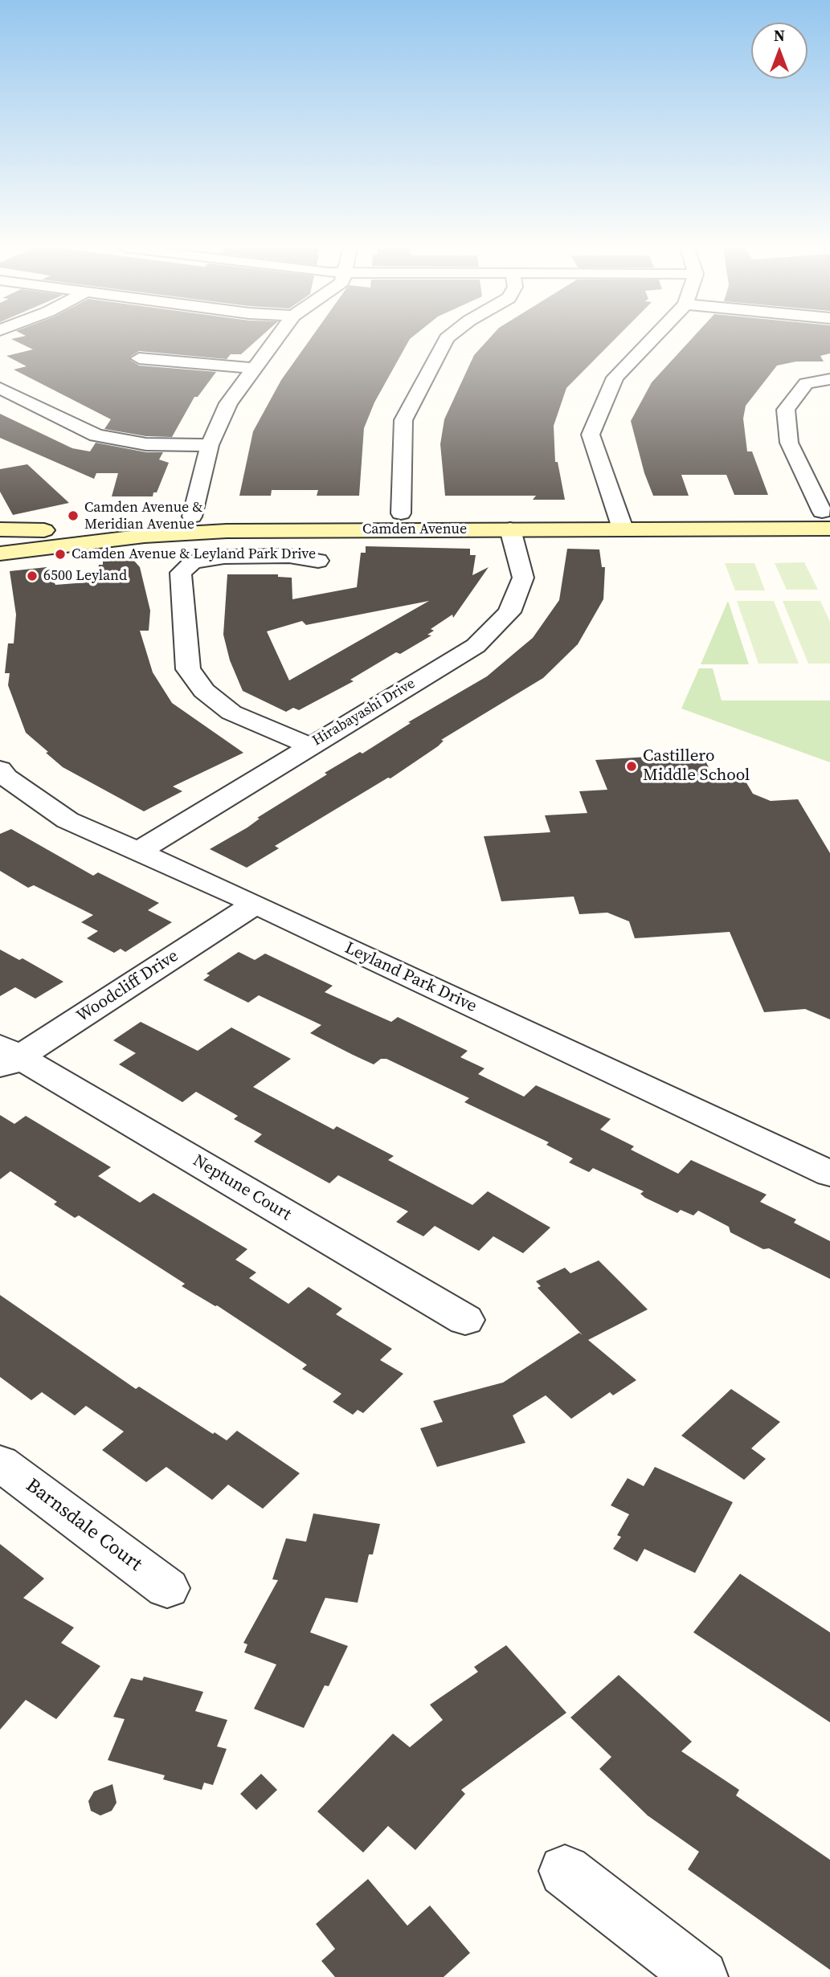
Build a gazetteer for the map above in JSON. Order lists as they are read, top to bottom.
{
  "streets": {
    "main road": ["Camden Avenue"],
    "street": [
      "Hirabayashi Drive",
      "Leyland Park Drive",
      "Woodcliff Drive",
      "Neptune Court",
      "Barnsdale Court"
    ]
  },
  "crossings": [
    ["Camden Avenue", "Hirabayashi Drive"],
    ["Hirabayashi Drive", "Leyland Park Drive"],
    ["Leyland Park Drive", "Woodcliff Drive"],
    ["Woodcliff Drive", "Neptune Court"]
  ],
  "places": [
    "Camden Avenue & Meridian Avenue",
    "Camden Avenue & Leyland Park Drive",
    "6500 Leyland",
    "Castillero Middle School"
  ],
  "north": "top"
}
